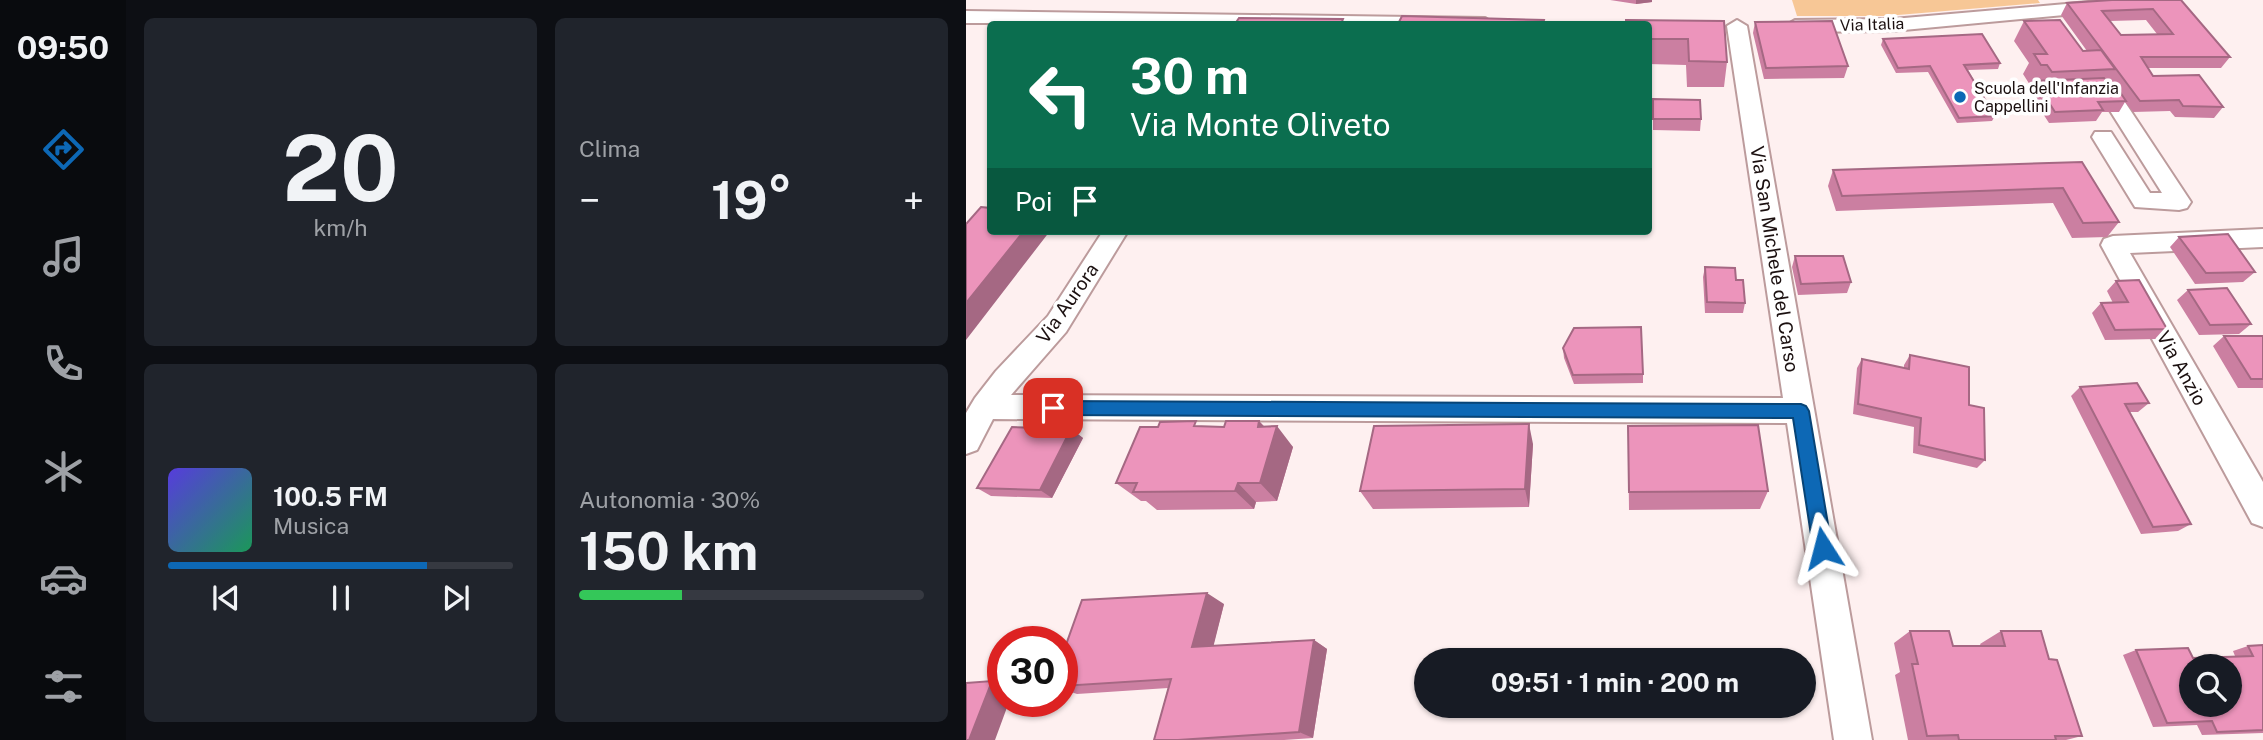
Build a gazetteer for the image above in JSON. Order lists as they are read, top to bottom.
{
  "streets": {
    "street": [
      "Via Italia",
      "Via San Michele del Carso",
      "Via Aurora",
      "Via Anzio"
    ]
  },
  "places": ["Scuola dell'Infanzia Cappellini"],
  "page": {
    "tabs": "09:50",
    "tile": [
      ["20", "km/h"],
      "Clima",
      ["Autonomia · 30%", "150 km"]
    ],
    "turn": ["30 m", "Via Monte Oliveto"],
    "then": "Poi",
    "heat": ["−", "19°", "+"],
    "song": ["100.5 FM", "Musica"],
    "limit": "30",
    "trip": "09:51 · 1 min · 200 m"
  }
}
